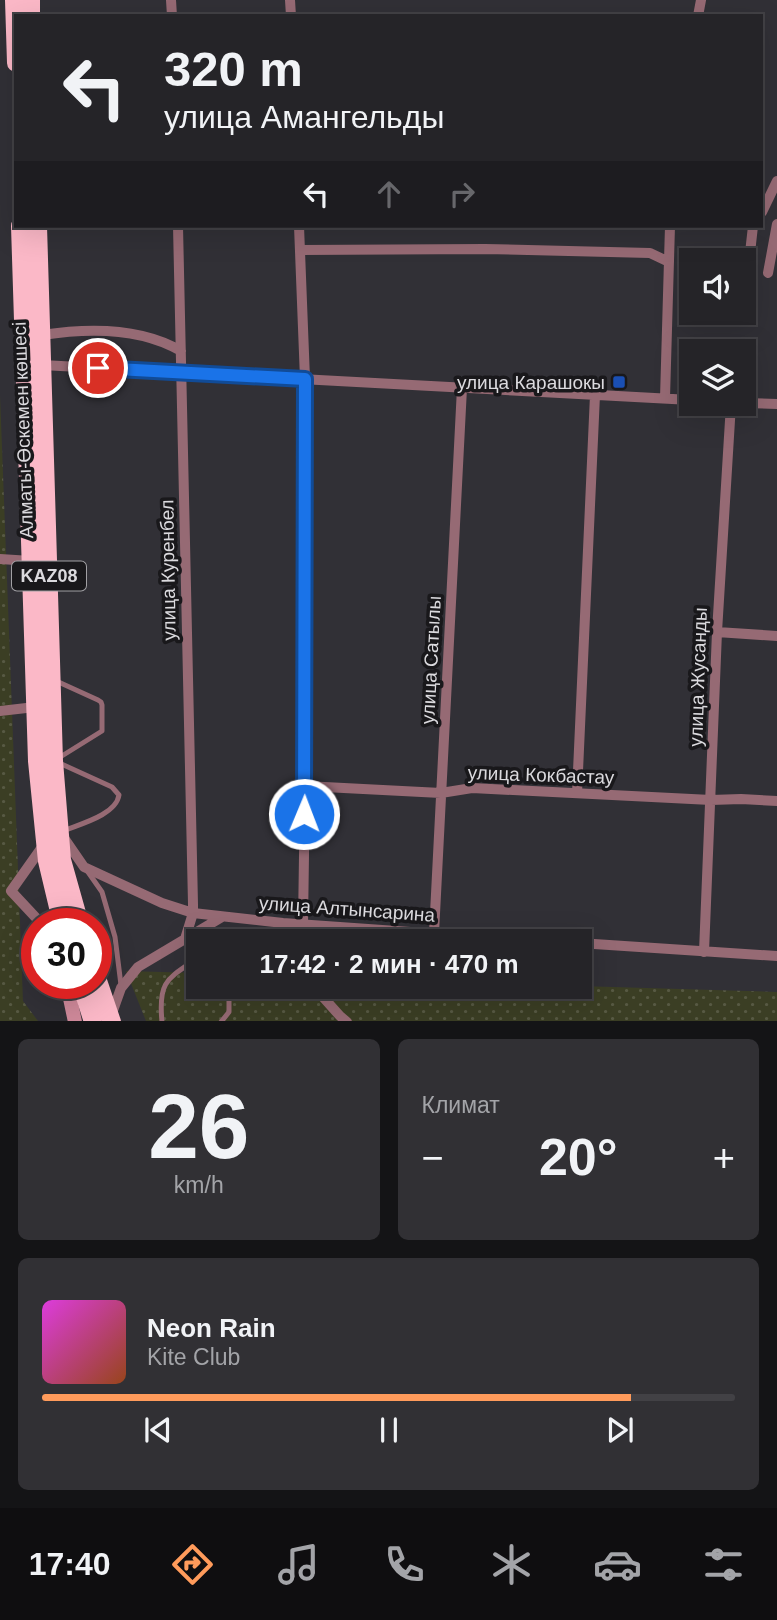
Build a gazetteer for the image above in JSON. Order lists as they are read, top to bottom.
{
  "streets": {
    "highway": ["Алматы-Өскемен көшесі", "KAZ08"],
    "street": [
      "улица Куренбел",
      "улица Сатылы",
      "улица Жусанды",
      "улица Кокбастау",
      "улица Алтынсарина"
    ]
  },
  "crossings": [
    ["улица Куренбел", "улица Алтынсарина"],
    ["улица Сатылы", "улица Кокбастау"],
    ["улица Жусанды", "улица Кокбастау"]
  ],
  "places": {
    "transit": ["улица Карашокы"]
  },
  "page": {
    "turn": ["320 m", "улица Амангельды"],
    "limit": "30",
    "trip": "17:42 · 2 мин · 470 m",
    "tile": [
      ["26", "km/h"],
      "Климат"
    ],
    "heat": ["−", "20°", "+"],
    "song": ["Neon Rain", "Kite Club"],
    "tabs": "17:40"
  }
}
